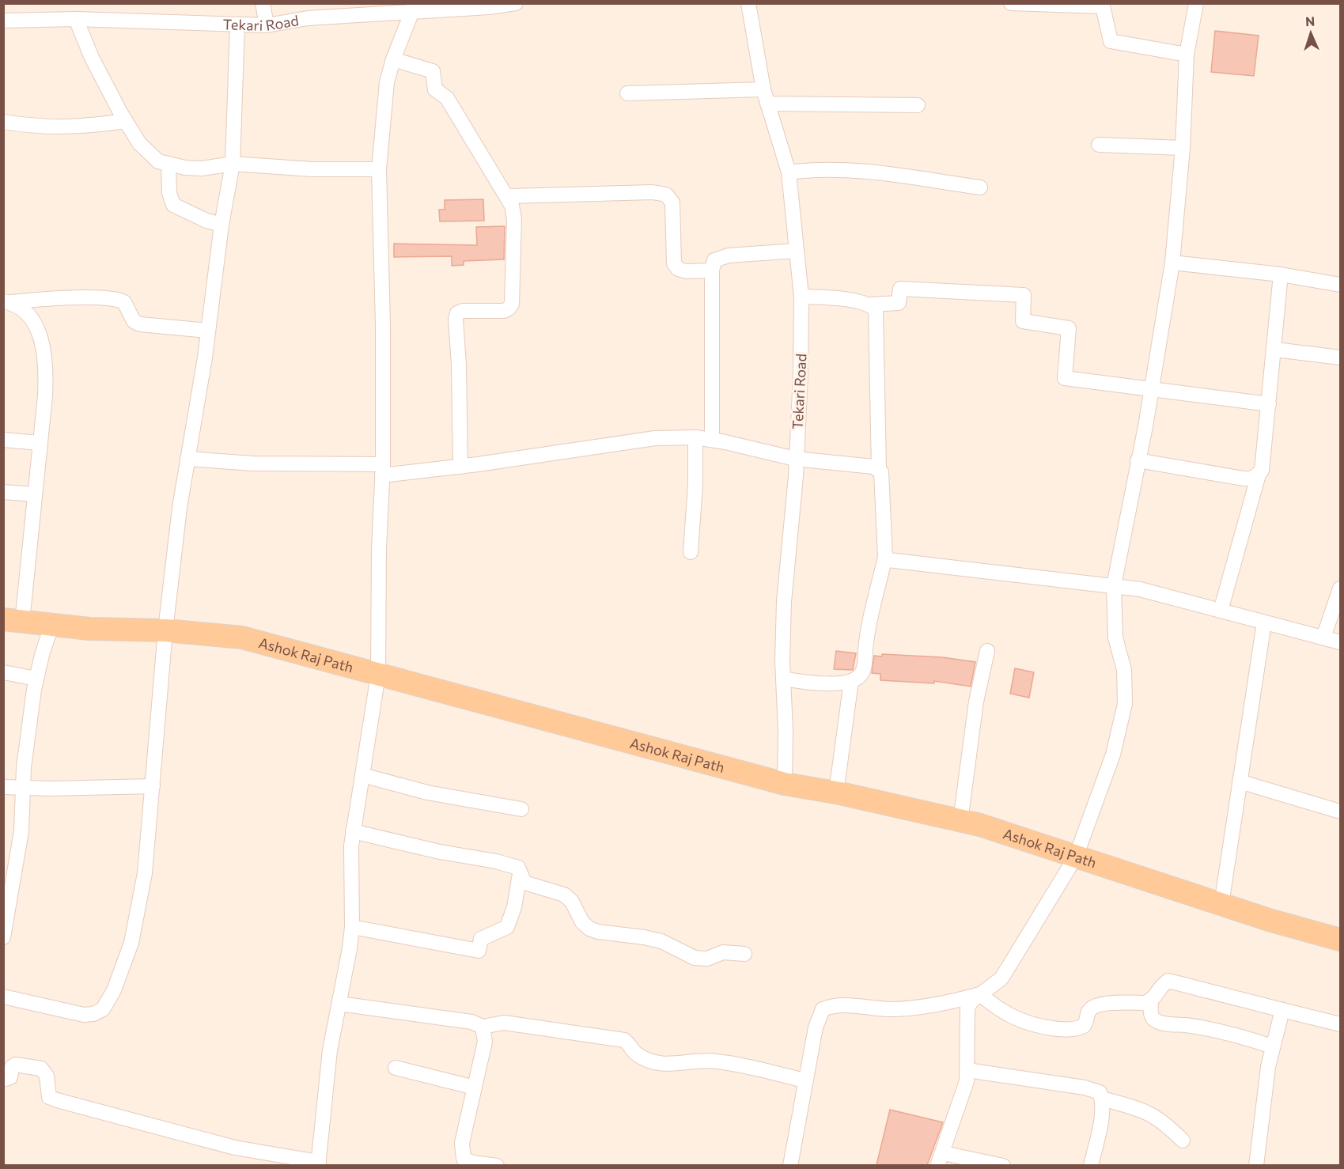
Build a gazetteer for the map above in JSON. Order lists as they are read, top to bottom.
{
  "streets": {
    "main road": ["Ashok Raj Path"],
    "street": ["Tekari Road"]
  },
  "crossings": [
    ["Tekari Road", "Ashok Raj Path"]
  ],
  "north": "top"
}
